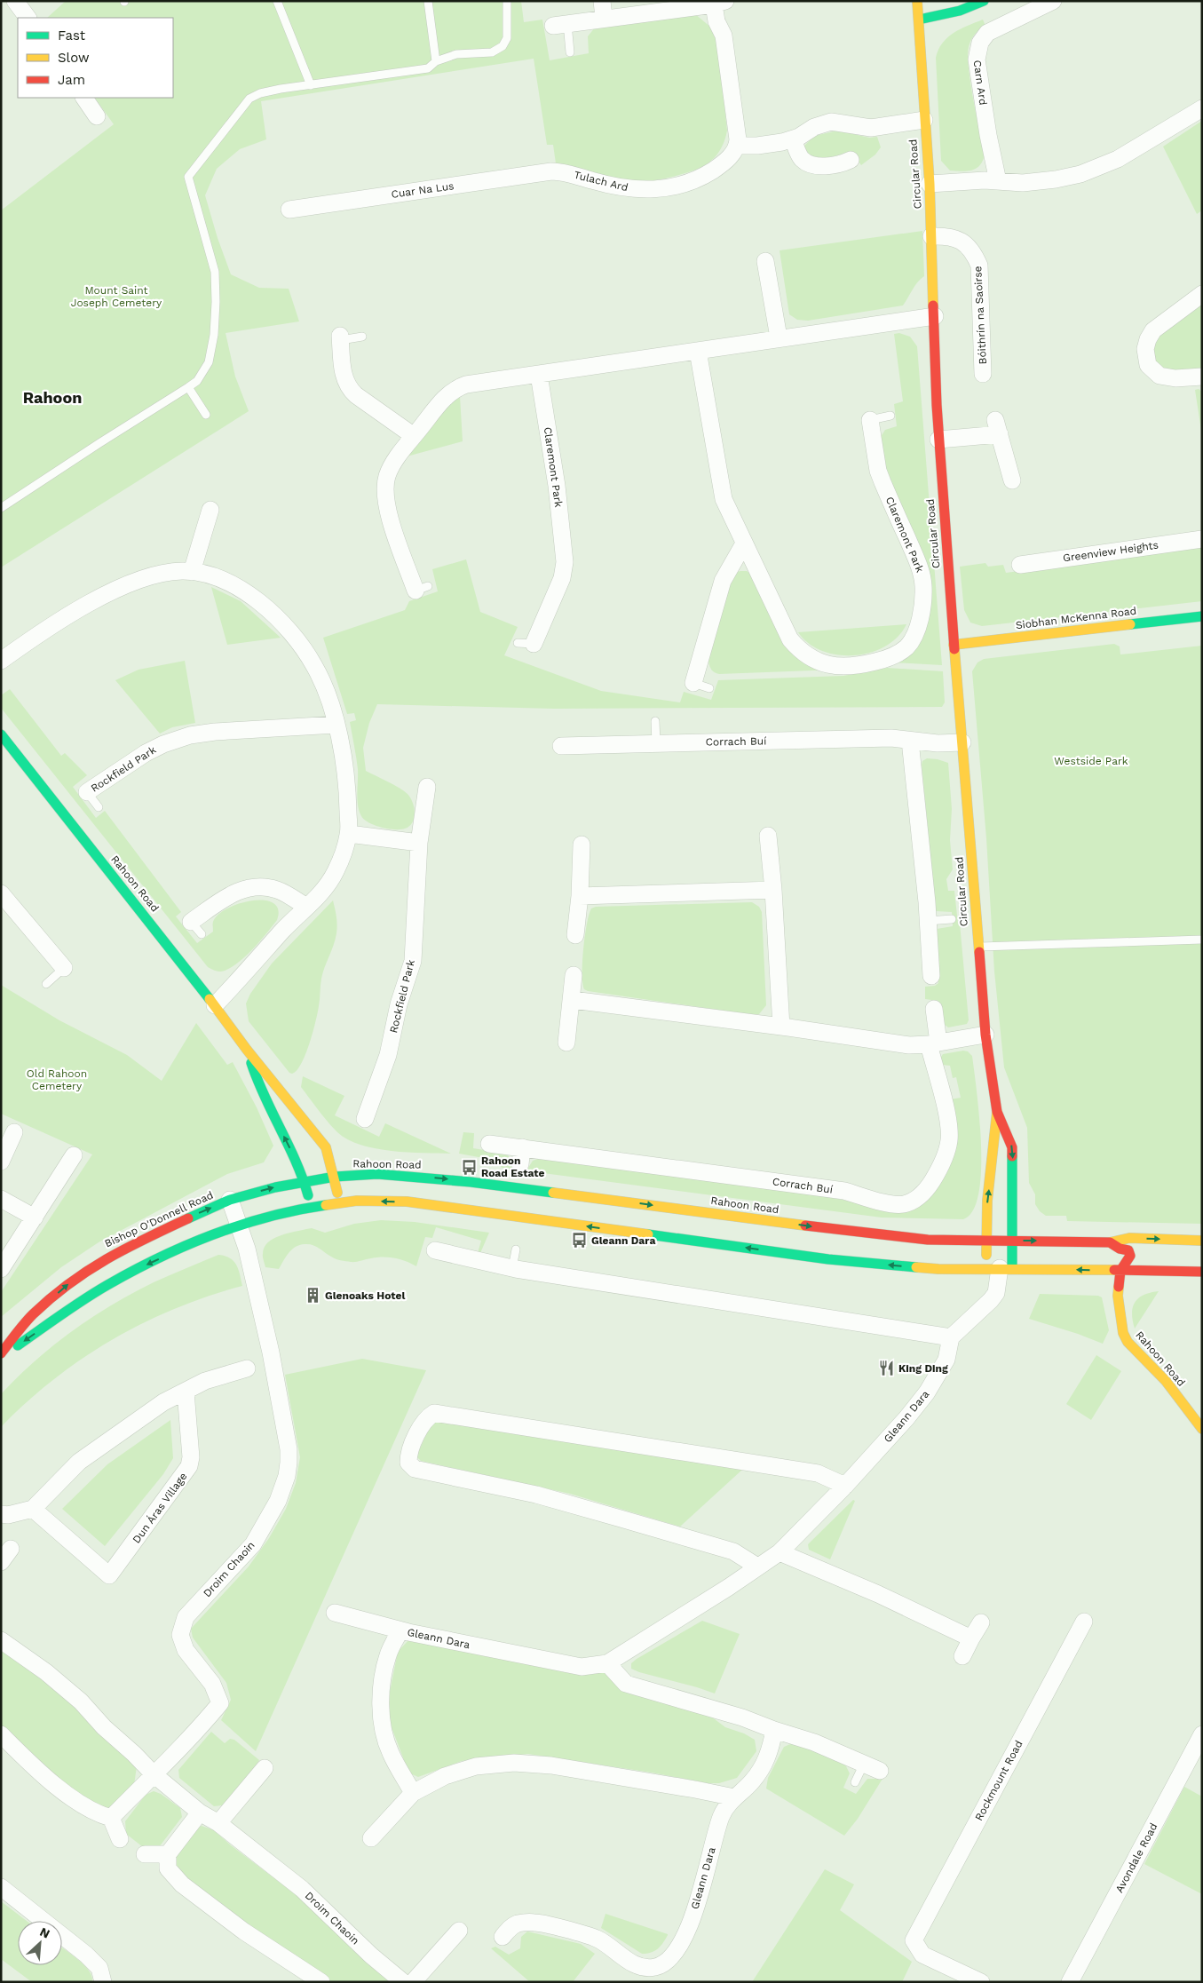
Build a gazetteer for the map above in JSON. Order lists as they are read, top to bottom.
{
  "streets": {
    "street": [
      "Carn Ard",
      "Circular Road",
      "Tulach Ard",
      "Cuar Na Lus",
      "Bóithrín na Saoirse",
      "Claremont Park",
      "Greenview Heights",
      "Siobhan McKenna Road",
      "Corrach Buí",
      "Rockfield Park",
      "Rahoon Road",
      "Bishop O'Donnell Road",
      "Gleann Dara",
      "Dun Áras Village",
      "Droim Chaoin",
      "Rockmount Road",
      "Avondale Road"
    ]
  },
  "crossings": [
    ["Circular Road", "Bóithrín na Saoirse"],
    ["Circular Road", "Siobhan McKenna Road"],
    ["Circular Road", "Corrach Buí"],
    ["Circular Road", "Rahoon Road"],
    ["Tulach Ard", "Cuar Na Lus"],
    ["Rahoon Road", "Bishop O'Donnell Road"],
    ["Bishop O'Donnell Road", "Droim Chaoin"]
  ],
  "districts": ["Rahoon"],
  "parks": ["Mount Saint Joseph Cemetery", "Westside Park", "Old Rahoon Cemetery"],
  "places": {
    "bus stop": ["Rahoon Road Estate", "Gleann Dara"],
    "building": ["Glenoaks Hotel"],
    "restaurant": ["King Ding"]
  },
  "legend": ["Fast", "Slow", "Jam"],
  "north": "top right"
}
